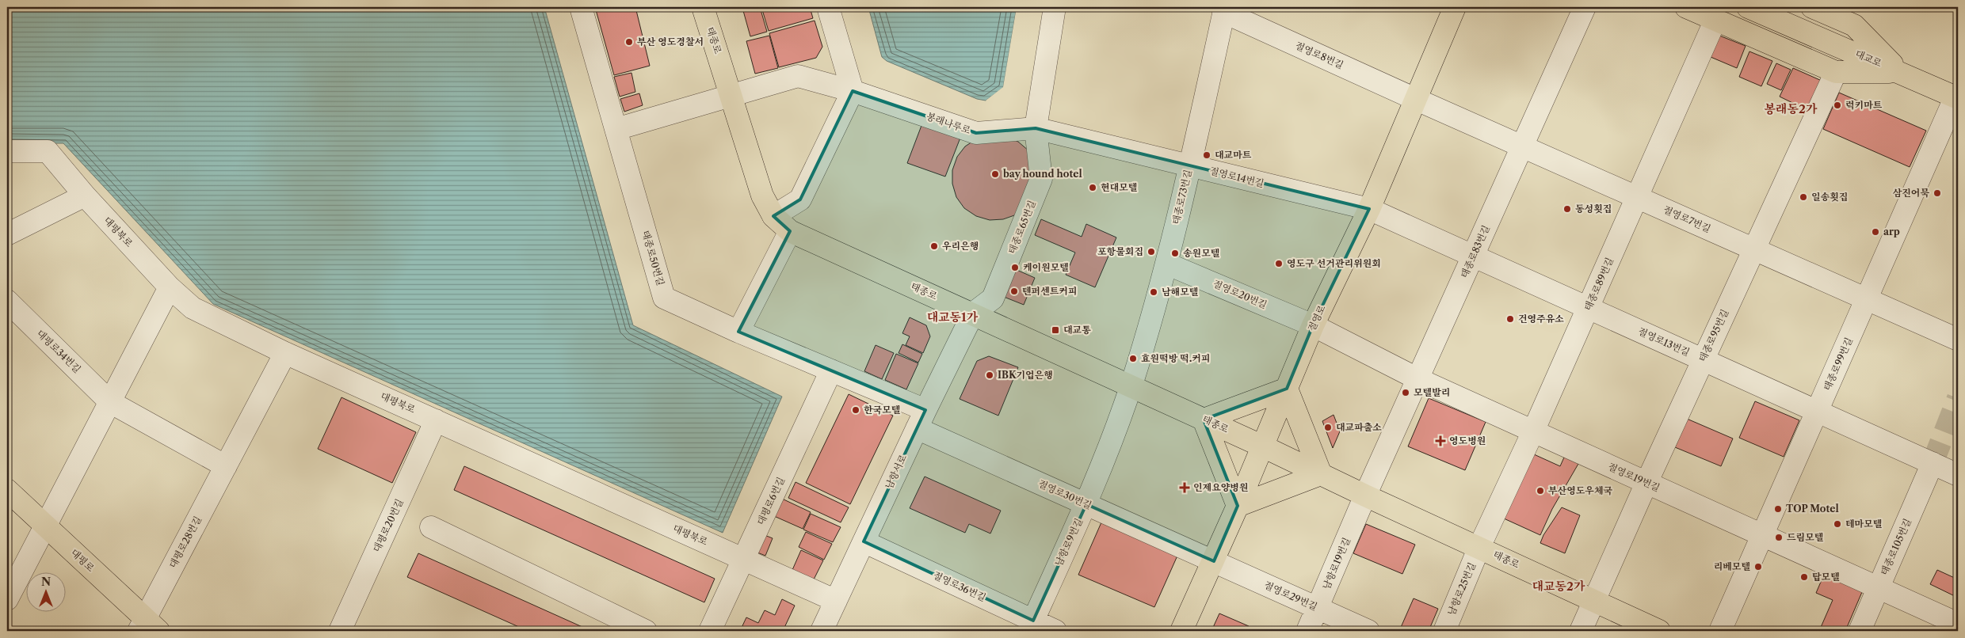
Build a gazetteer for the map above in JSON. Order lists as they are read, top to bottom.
{
  "streets": {
    "main road": [
      "태종로",
      "대교로",
      "절영로",
      "대평로"
    ],
    "street": [
      "절영로8번길",
      "봉래나루로",
      "절영로14번길",
      "태종로73번길",
      "절영로7번길",
      "태종로65번길",
      "대평북로",
      "태종로83번길",
      "태종로50번길",
      "태종로89번길",
      "절영로20번길",
      "태종로95번길",
      "절영로13번길",
      "대평로34번길",
      "태종로99번길",
      "남항서로",
      "절영로19번길",
      "절영로30번길",
      "대평로6번길",
      "대평로20번길",
      "대평로28번길",
      "남항로9번길",
      "태종로105번길",
      "남항로19번길",
      "절영로36번길",
      "남항로25번길",
      "절영로29번길"
    ]
  },
  "crossings": [
    ["태종로", "태종로73번길"],
    ["태종로", "태종로65번길"],
    ["태종로", "태종로83번길"],
    ["태종로", "태종로89번길"],
    ["태종로", "절영로"],
    ["태종로", "태종로95번길"],
    ["태종로", "남항서로"],
    ["태종로", "남항로9번길"],
    ["태종로", "남항로19번길"],
    ["태종로", "남항로25번길"],
    ["절영로8번길", "태종로73번길"],
    ["절영로8번길", "절영로7번길"],
    ["절영로8번길", "절영로"],
    ["대교로", "태종로99번길"],
    ["봉래나루로", "절영로14번길"],
    ["봉래나루로", "태종로65번길"],
    ["절영로14번길", "태종로73번길"],
    ["절영로14번길", "태종로65번길"],
    ["절영로14번길", "절영로"],
    ["절영로14번길", "절영로13번길"],
    ["태종로73번길", "절영로20번길"],
    ["태종로73번길", "남항로9번길"],
    ["절영로7번길", "태종로83번길"],
    ["절영로7번길", "태종로89번길"],
    ["절영로7번길", "절영로"],
    ["절영로7번길", "태종로95번길"],
    ["절영로7번길", "태종로99번길"],
    ["태종로65번길", "남항서로"],
    ["대평북로", "남항서로"],
    ["대평북로", "대평로6번길"],
    ["대평북로", "대평로20번길"],
    ["대평북로", "대평로28번길"],
    ["태종로83번길", "절영로13번길"],
    ["태종로83번길", "절영로19번길"],
    ["태종로83번길", "남항로19번길"],
    ["태종로50번길", "남항서로"],
    ["태종로50번길", "절영로30번길"],
    ["태종로50번길", "대평로6번길"],
    ["태종로89번길", "절영로13번길"],
    ["태종로89번길", "절영로19번길"],
    ["태종로89번길", "남항로25번길"],
    ["절영로20번길", "절영로"],
    ["절영로20번길", "절영로19번길"],
    ["절영로", "절영로13번길"],
    ["절영로", "절영로19번길"],
    ["절영로", "절영로30번길"],
    ["절영로", "절영로29번길"],
    ["태종로95번길", "절영로13번길"],
    ["태종로95번길", "절영로19번길"],
    ["절영로13번길", "태종로99번길"],
    ["절영로13번길", "태종로105번길"],
    ["태종로99번길", "절영로19번길"],
    ["남항서로", "절영로30번길"],
    ["남항서로", "절영로36번길"],
    ["절영로19번길", "태종로105번길"],
    ["절영로30번길", "남항로9번길"],
    ["절영로30번길", "절영로29번길"],
    ["대평로28번길", "대평로"],
    ["남항로9번길", "절영로36번길"],
    ["남항로19번길", "절영로29번길"]
  ],
  "districts": ["봉래동2가", "대교동1가", "대교동2가"],
  "places": {
    "other": [
      "부산 영도경찰서",
      "럭키마트",
      "대교마트",
      "bay hound hotel",
      "현대모텔",
      "삼진어묵",
      "일송횟집",
      "동성횟집",
      "arp",
      "우리은행",
      "포항물회집",
      "송원모텔",
      "영도구 선거관리위원회",
      "케이원모텔",
      "텐퍼센트커피",
      "남해모텔",
      "건영주유소",
      "효원떡방 떡.커피",
      "IBK기업은행",
      "모텔발리",
      "한국모텔",
      "대교파출소",
      "부산영도우체국",
      "TOP Motel",
      "테마모텔",
      "드림모텔",
      "리베모텔",
      "탑모텔"
    ],
    "transit": ["대교통"],
    "health": ["영도병원", "인제요양병원"]
  },
  "north": "top"
}
